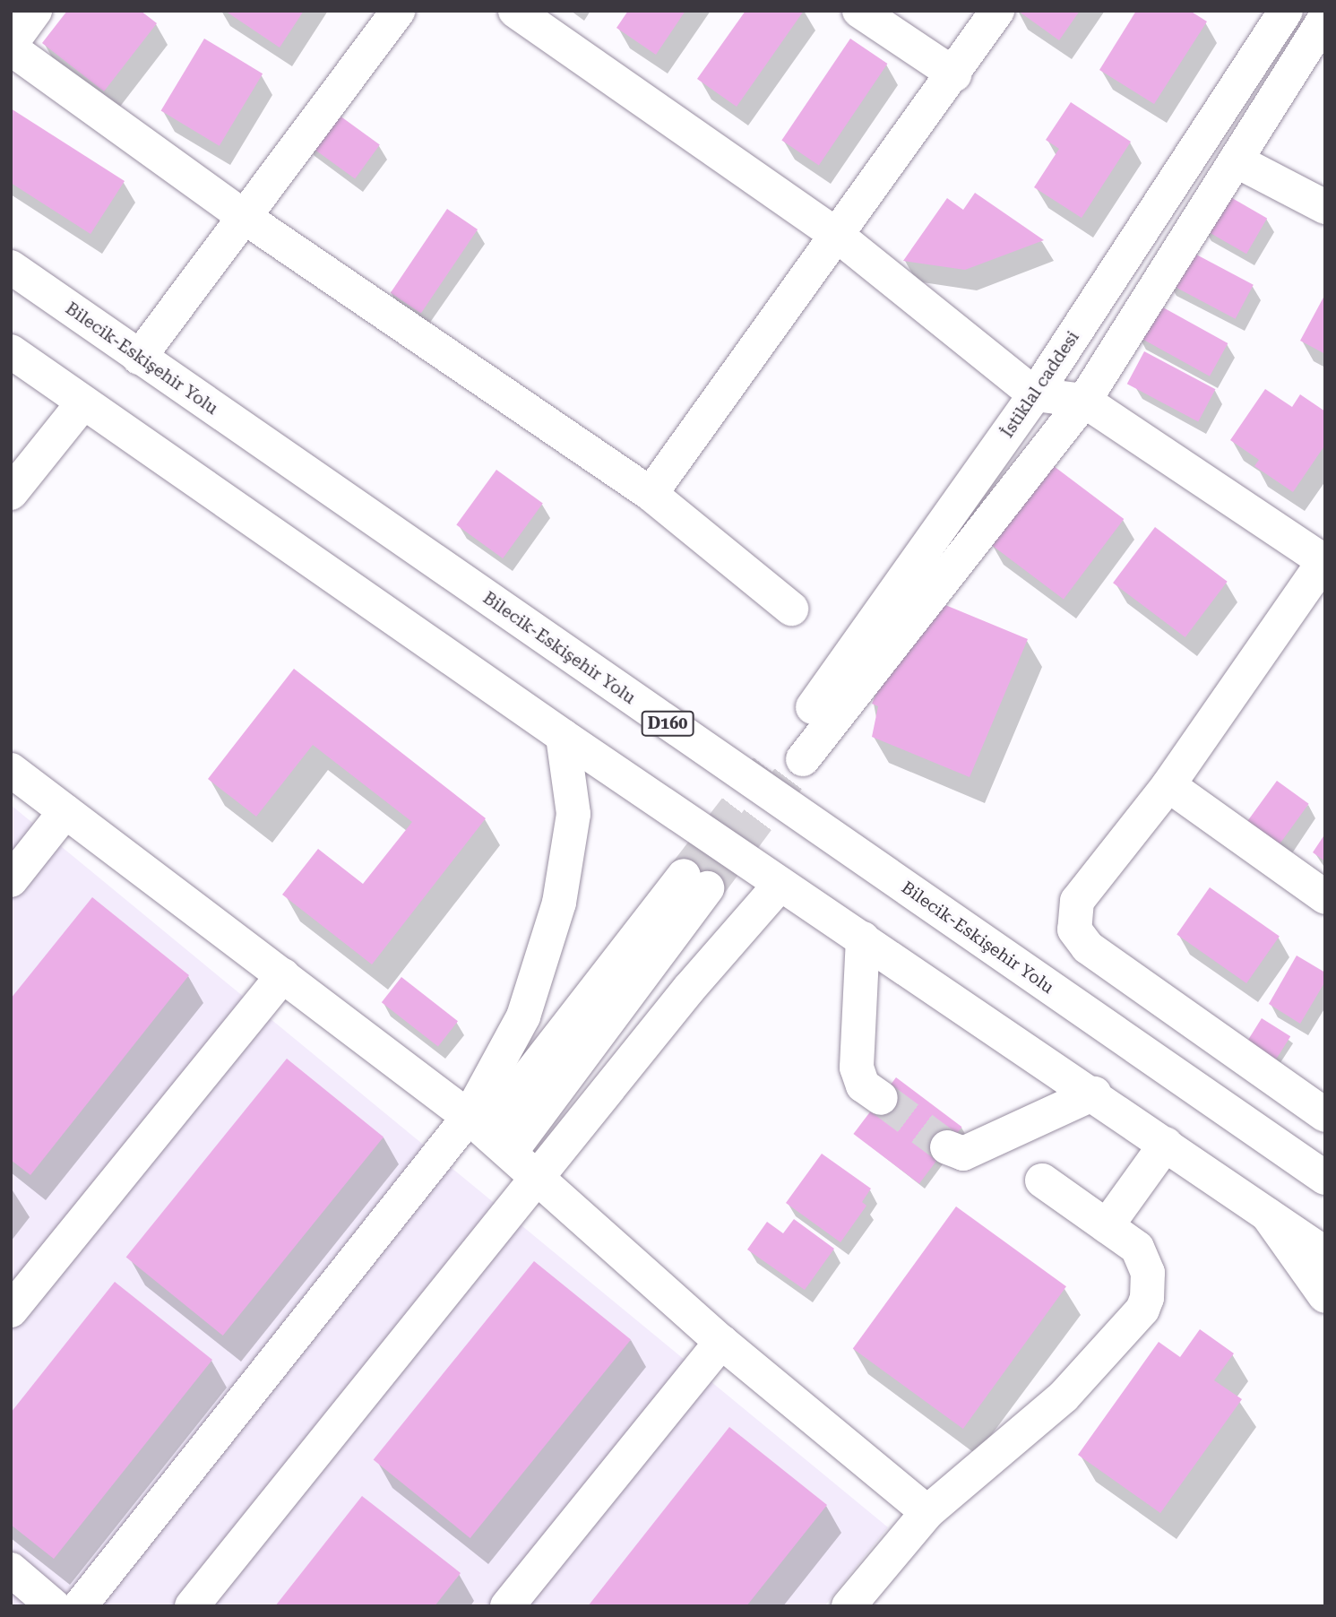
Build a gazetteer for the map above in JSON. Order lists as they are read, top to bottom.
{
  "streets": {
    "street": ["Bilecik-Eskişehir Yolu", "İstiklal caddesi", "D160"]
  }
}
